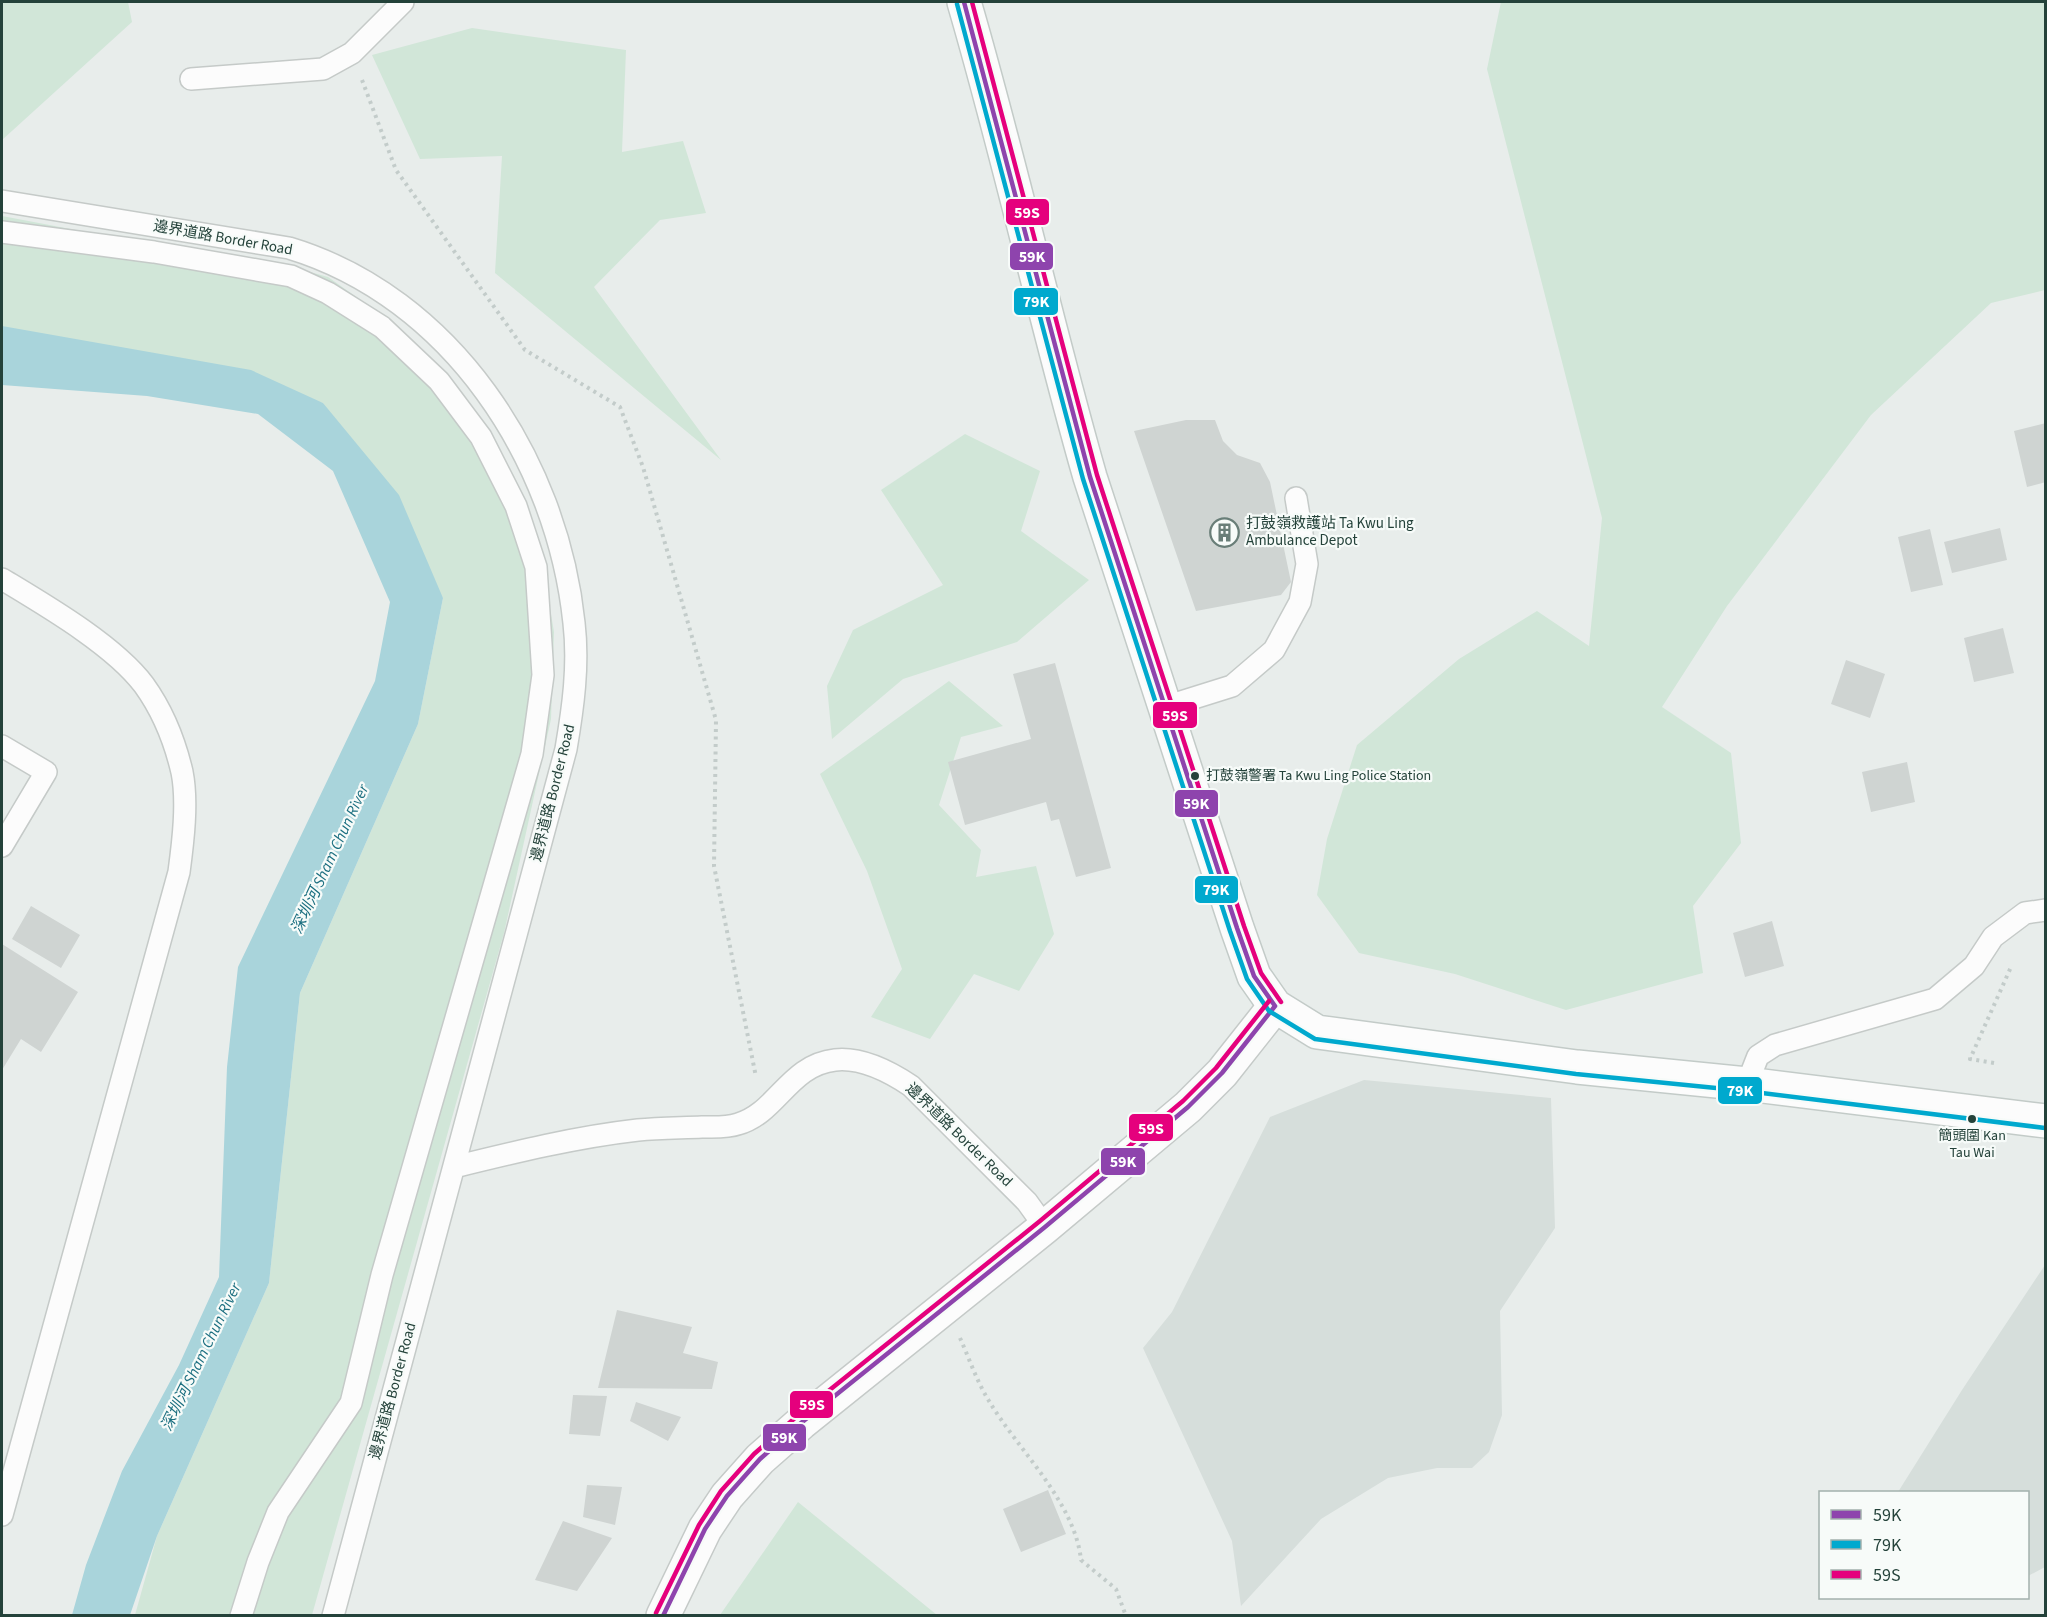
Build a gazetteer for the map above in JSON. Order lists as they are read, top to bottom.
{
  "streets": {
    "lane": ["邊界道路 Border Road"]
  },
  "water": ["深圳河 Sham Chun River"],
  "places": {
    "building": ["打鼓嶺救護站 Ta Kwu Ling Ambulance Depot"],
    "other": ["打鼓嶺警署 Ta Kwu Ling Police Station", "簡頭圍 Kan Tau Wai"]
  },
  "lines": ["transit line 59K", "transit line 59S", "transit line 79K"],
  "legend": ["59K", "79K", "59S"]
}
